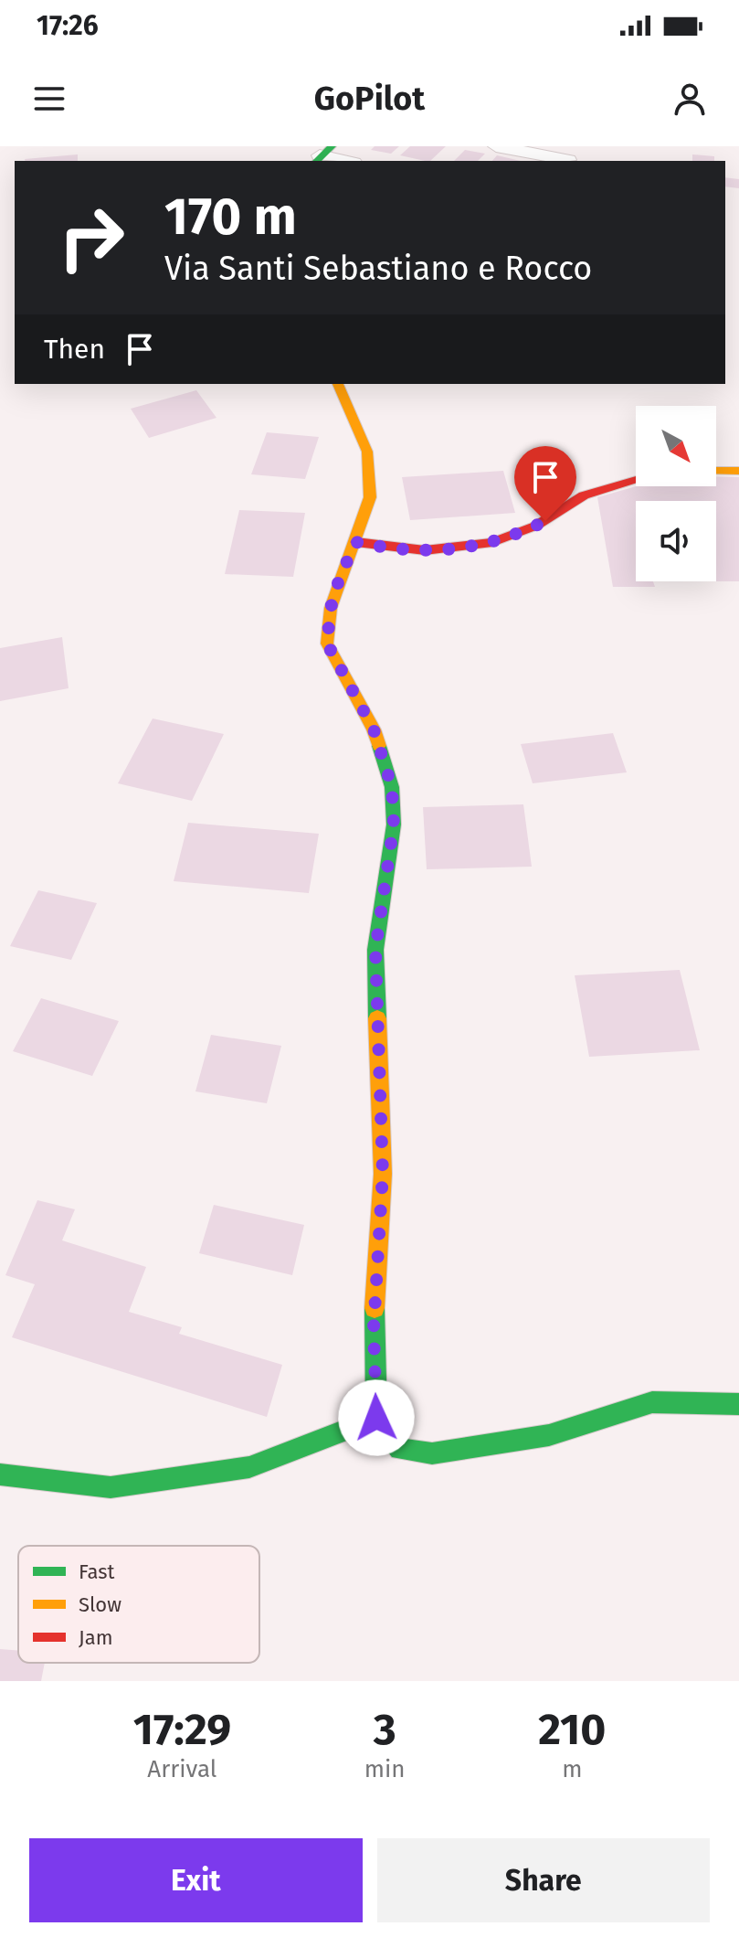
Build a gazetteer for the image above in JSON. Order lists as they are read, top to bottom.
{
  "legend": ["Fast", "Slow", "Jam"],
  "north": "bottom right",
  "page": {
    "status": "17:26",
    "header": "GoPilot",
    "turn": ["170 m", "Via Santi Sebastiano e Rocco"],
    "then": "Then",
    "eta": [
      "17:29",
      "Arrival",
      "3",
      "min",
      "210",
      "m"
    ],
    "buttons": ["Exit", "Share"]
  }
}
